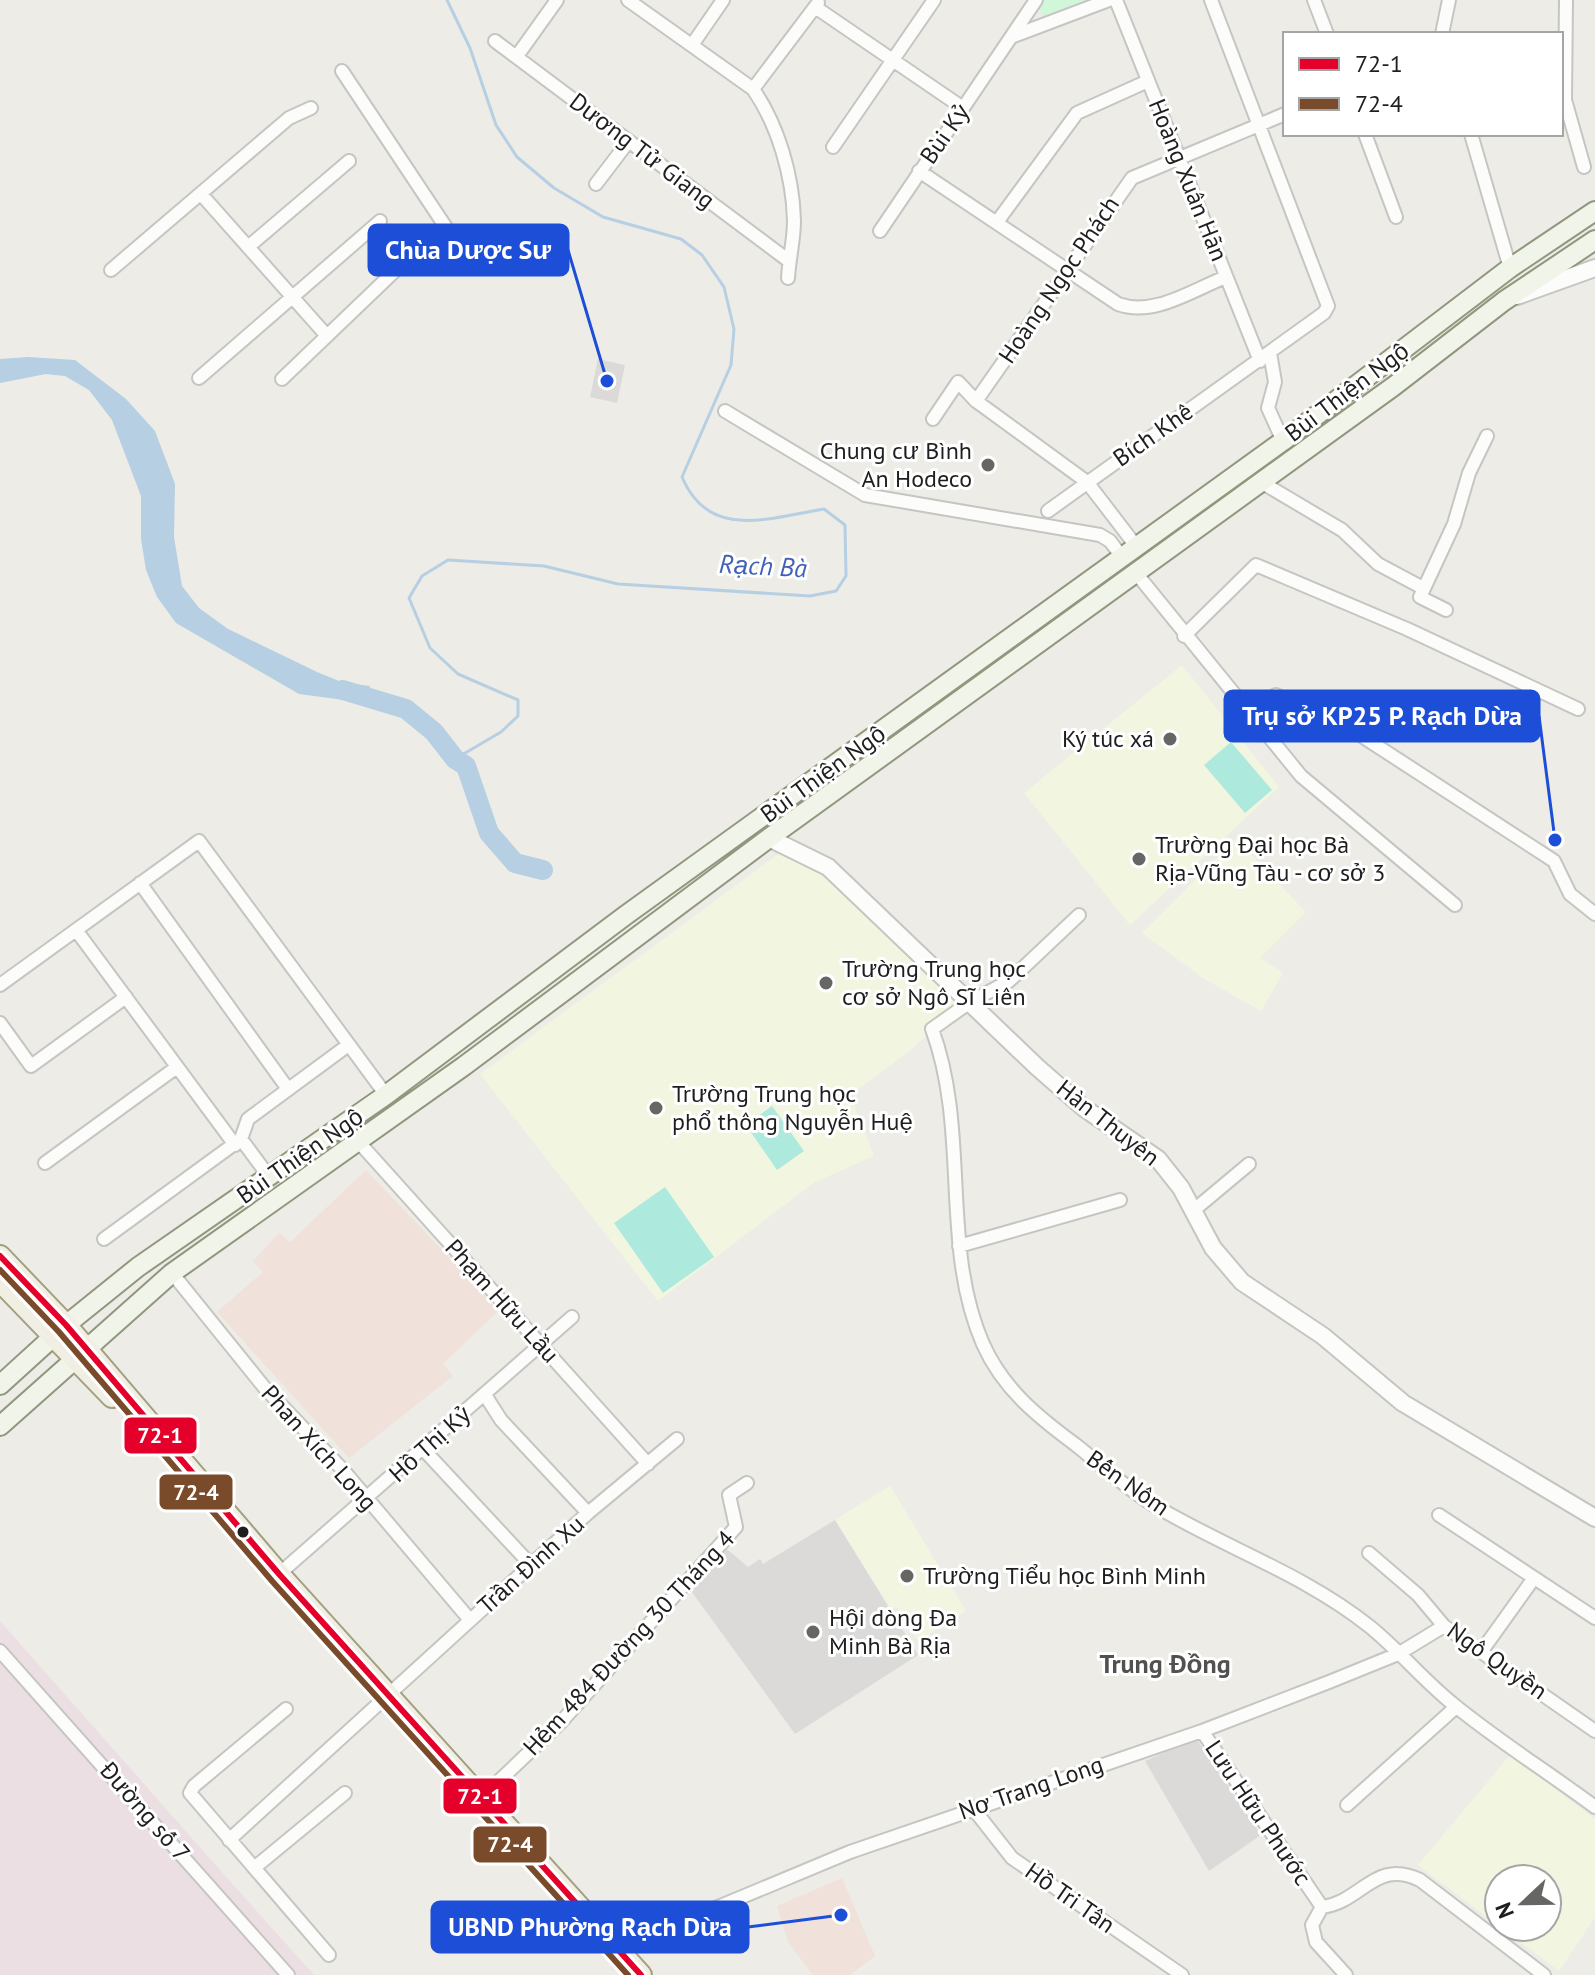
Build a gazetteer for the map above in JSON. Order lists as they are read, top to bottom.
{
  "streets": {
    "main road": ["Bùi Thiện Ngộ"],
    "street": [
      "Bùi Kỷ",
      "Dương Tử Giang",
      "Hoàng Xuân Hãn",
      "Hoàng Ngọc Phách",
      "Bích Khê",
      "Hàn Thuyên",
      "Phạm Hữu Lầu",
      "Hồ Thị Kỷ",
      "Phan Xích Long",
      "Bến Nôm",
      "Trần Đình Xu",
      "Hẻm 484 Đường 30 Tháng 4",
      "Ngô Quyền",
      "Nơ Trang Long",
      "Đường số 7",
      "Lưu Hữu Phước",
      "Hồ Tri Tân"
    ]
  },
  "crossings": [
    ["Hoàng Xuân Hãn", "Hoàng Ngọc Phách"],
    ["Hoàng Xuân Hãn", "Bùi Thiện Ngộ"],
    ["Hoàng Xuân Hãn", "Bích Khê"],
    ["Hoàng Ngọc Phách", "Bích Khê"],
    ["Bùi Thiện Ngộ", "Hàn Thuyên"],
    ["Bùi Thiện Ngộ", "Phạm Hữu Lầu"],
    ["Bùi Thiện Ngộ", "Phan Xích Long"],
    ["Hàn Thuyên", "Bến Nôm"],
    ["Phạm Hữu Lầu", "Hồ Thị Kỷ"],
    ["Phạm Hữu Lầu", "Trần Đình Xu"],
    ["Hồ Thị Kỷ", "Phan Xích Long"],
    ["Phan Xích Long", "Trần Đình Xu"],
    ["Bến Nôm", "Nơ Trang Long"],
    ["Ngô Quyền", "Nơ Trang Long"],
    ["Nơ Trang Long", "Lưu Hữu Phước"],
    ["Nơ Trang Long", "Hồ Tri Tân"]
  ],
  "districts": ["Trung Đồng"],
  "water": ["Rạch Bà"],
  "places": [
    "Chùa Dược Sư",
    "Chung cư Bình An Hodeco",
    "Ký túc xá",
    "Trụ sở KP25 P. Rạch Dừa",
    "Trường Đại học Bà Rịa-Vũng Tàu - cơ sở 3",
    "Trường Trung học cơ sở Ngô Sĩ Liên",
    "Trường Trung học phổ thông Nguyễn Huệ",
    "Trường Tiểu học Bình Minh",
    "Hội dòng Đa Minh Bà Rịa",
    "UBND Phường Rạch Dừa"
  ],
  "lines": ["transit line 72-1", "transit line 72-4"],
  "legend": ["72-1", "72-4"],
  "north": "left"
}
